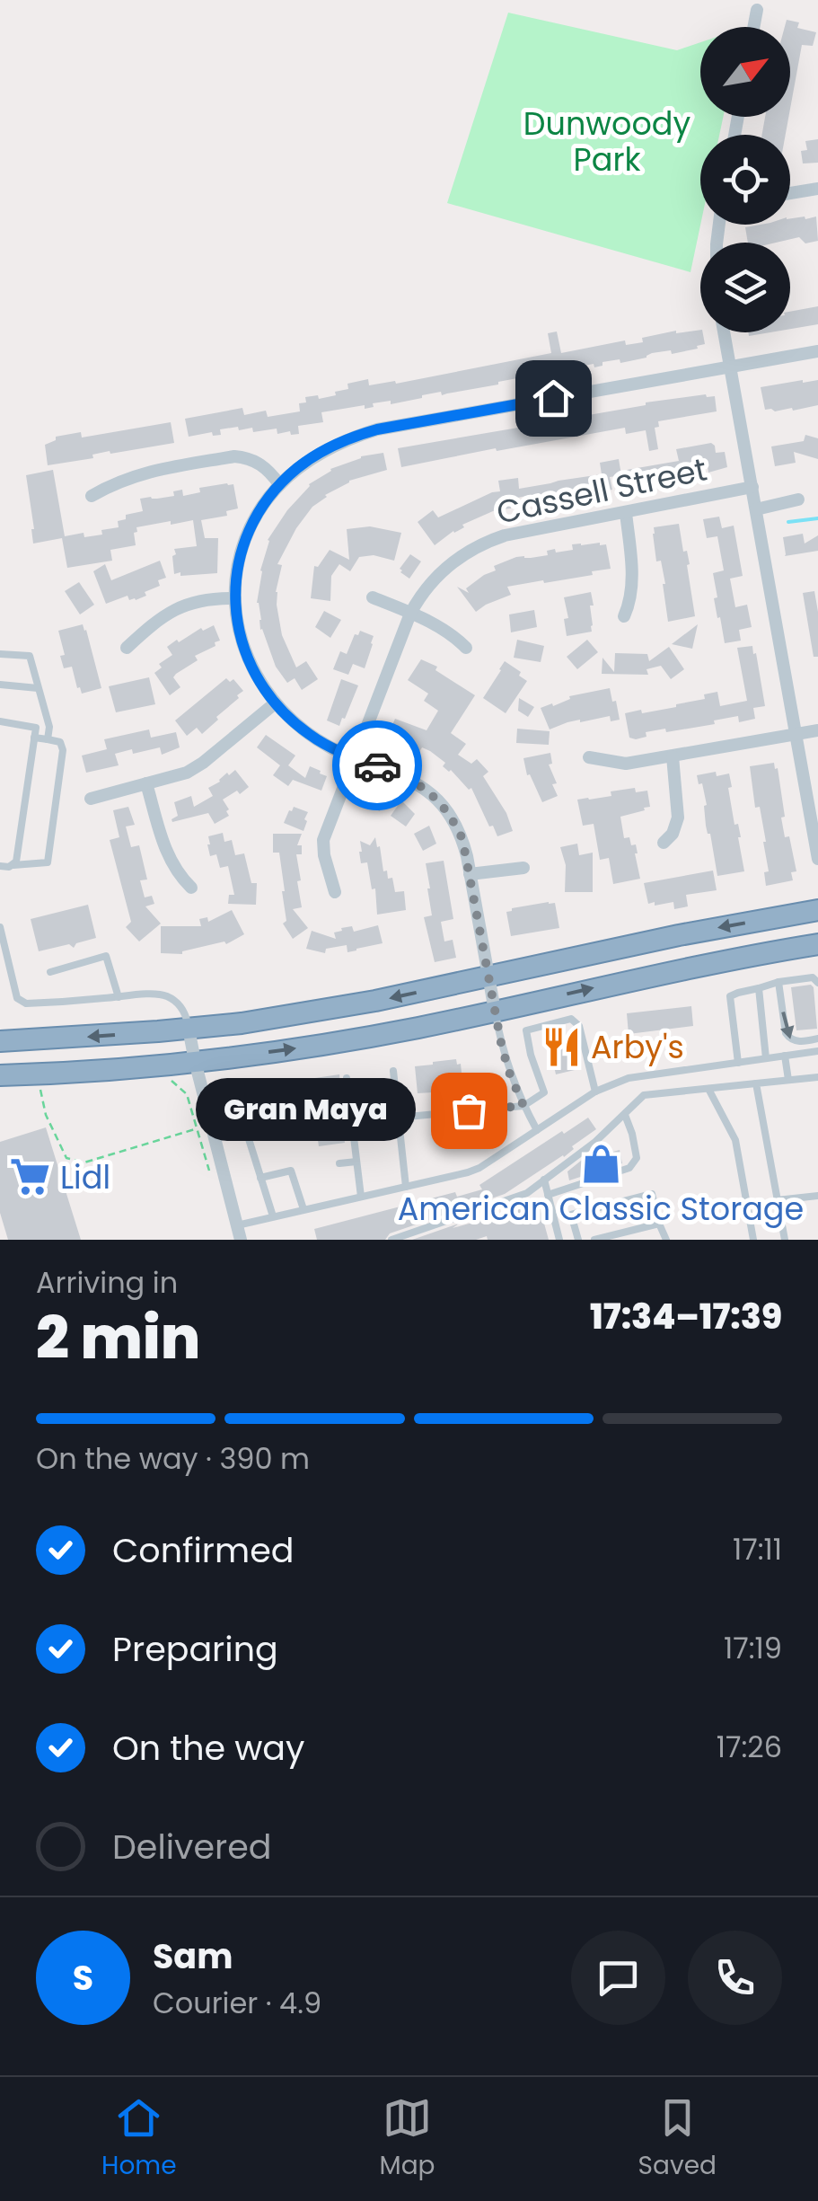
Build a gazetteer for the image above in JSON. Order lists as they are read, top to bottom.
{
  "streets": {
    "street": ["Cassell Street"]
  },
  "parks": ["Dunwoody Park"],
  "places": {
    "restaurant": ["Arby's"],
    "other": ["Gran Maya"],
    "shop": ["American Classic Storage"],
    "supermarket": ["Lidl"]
  },
  "north": "top right",
  "page": {
    "bubble": "Gran Maya",
    "heading": ["2 min", "Arriving in", "17:34–17:39"],
    "panel": ["Sam", "Courier · 4.9"],
    "bar": "On the way · 390 m",
    "list": [
      ["Confirmed", "17:11"],
      ["Preparing", "17:19"],
      ["On the way", "17:26"],
      "Delivered"
    ],
    "round": "S",
    "tabs": ["Home", "Map", "Saved"]
  }
}
